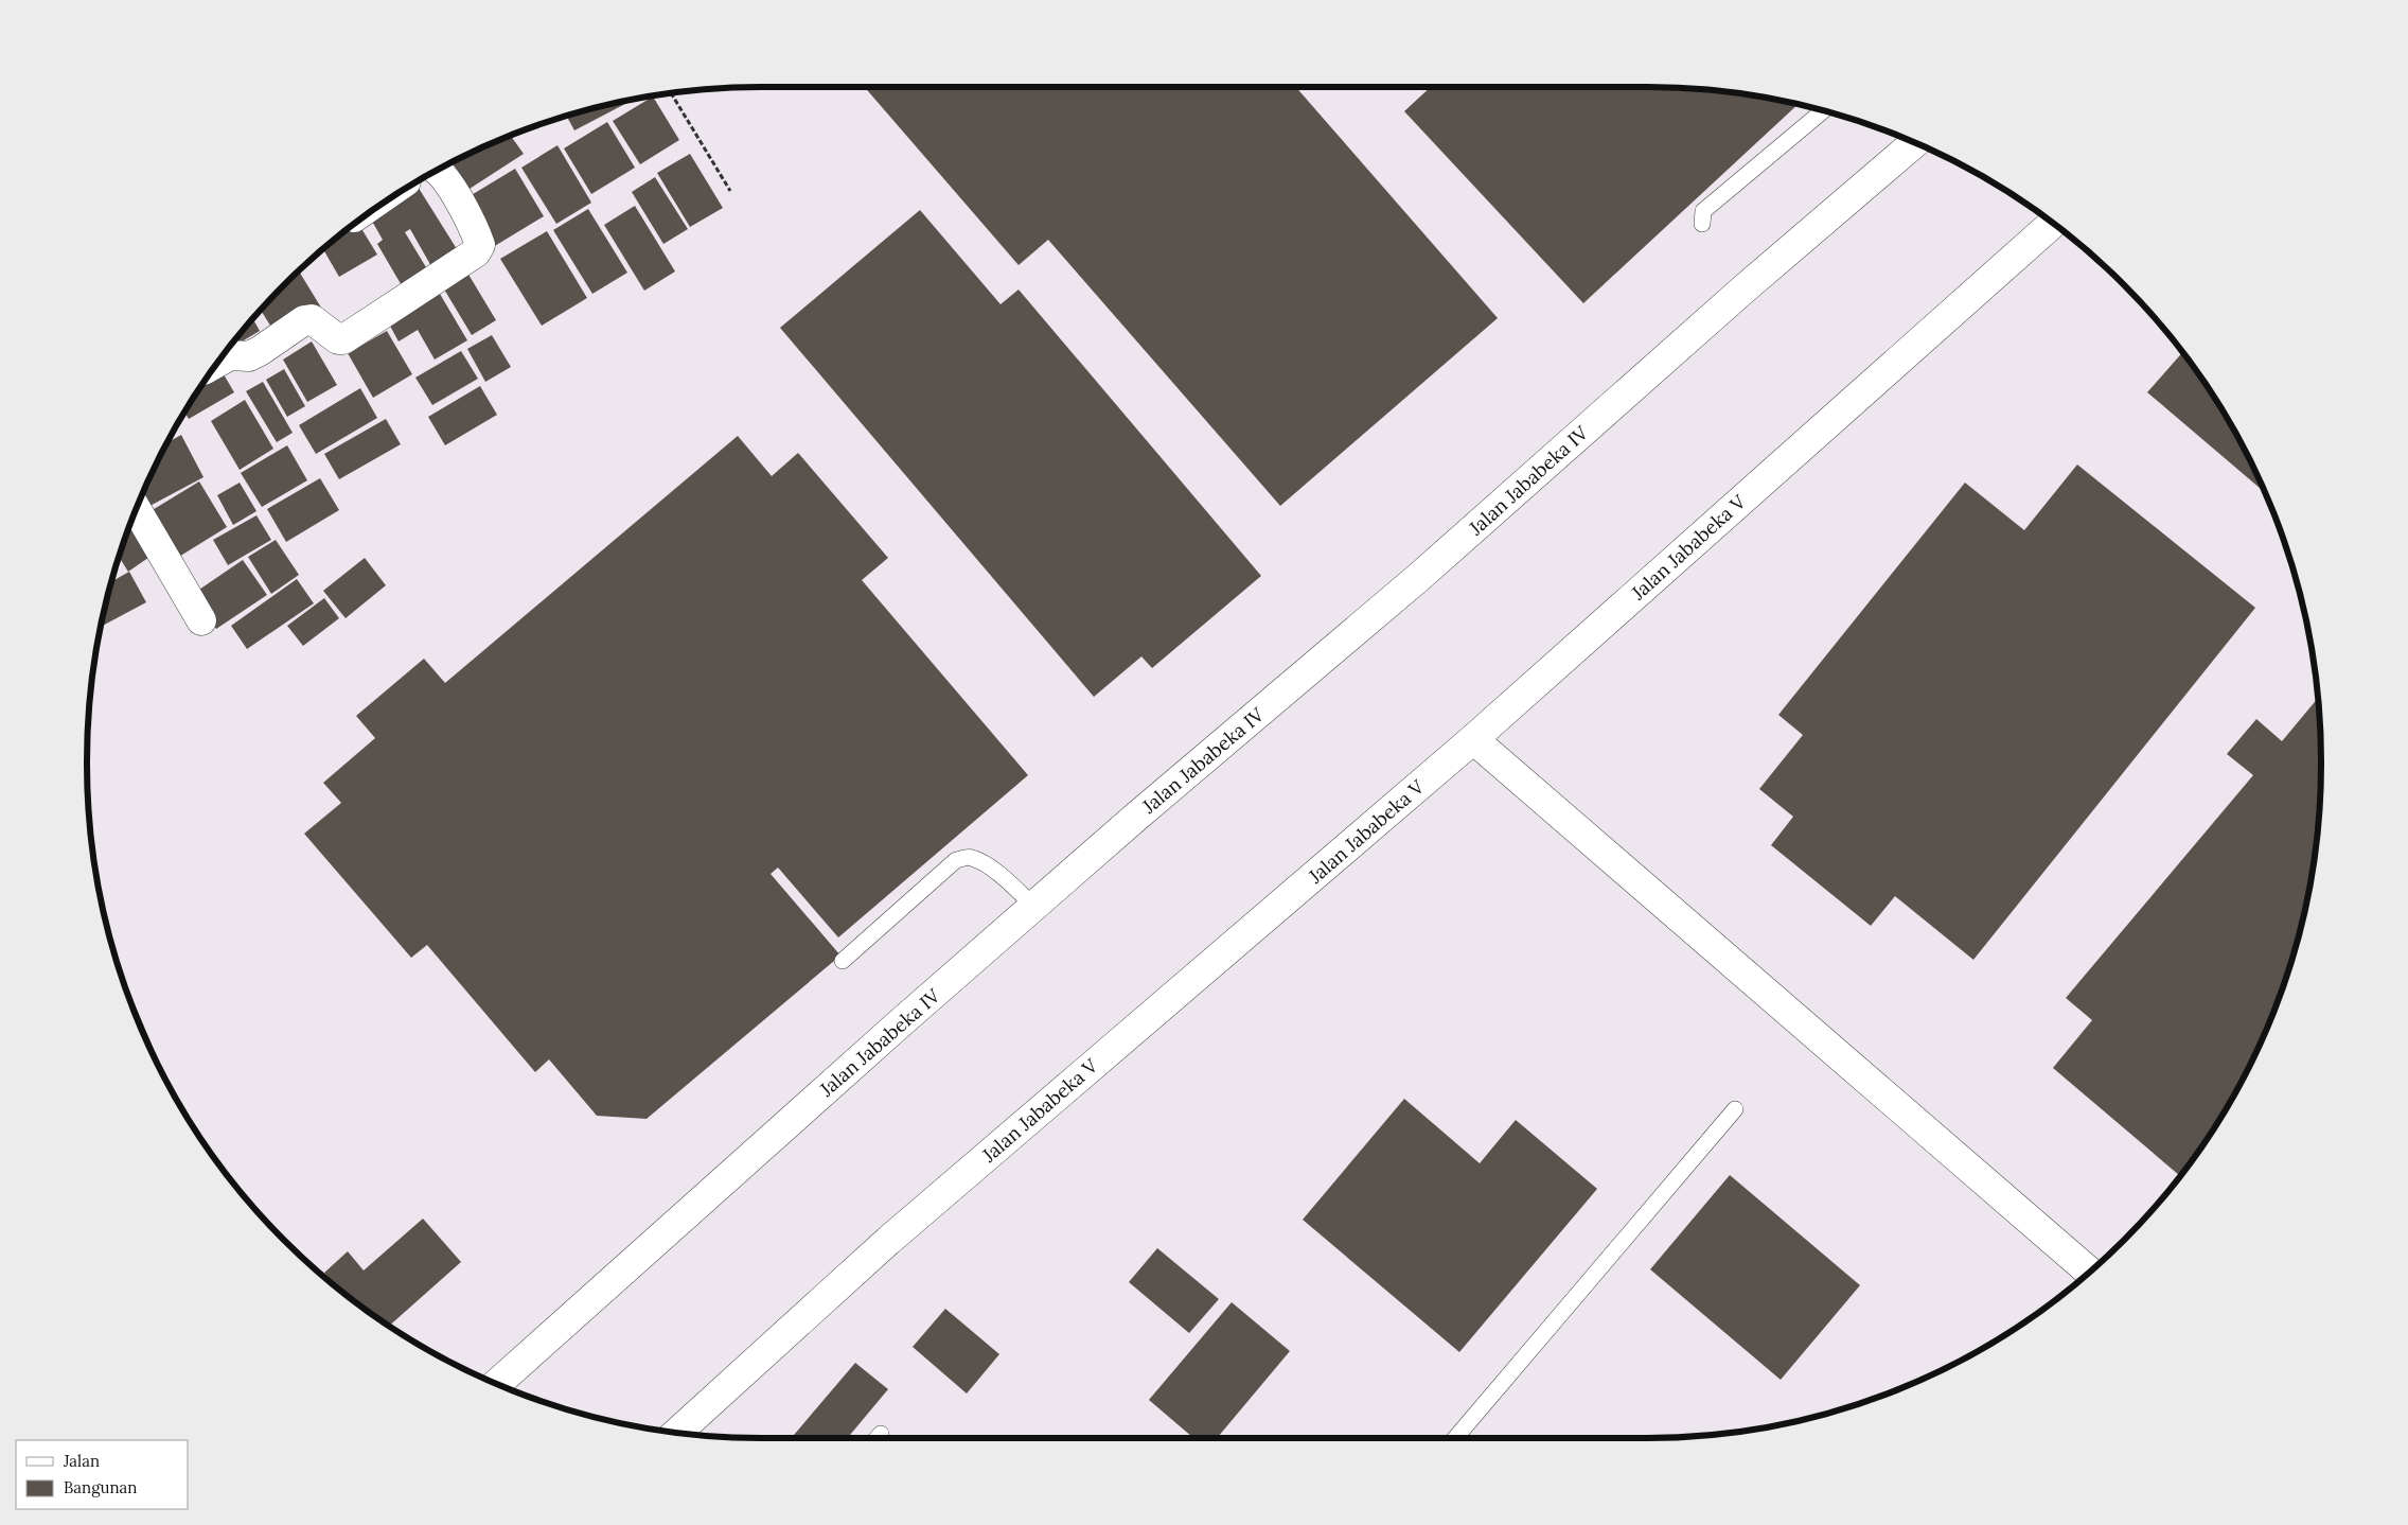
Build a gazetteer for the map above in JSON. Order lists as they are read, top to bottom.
{
  "streets": {
    "street": ["Jalan Jababeka IV", "Jalan Jababeka V"]
  },
  "legend": ["Jalan", "Bangunan"]
}
